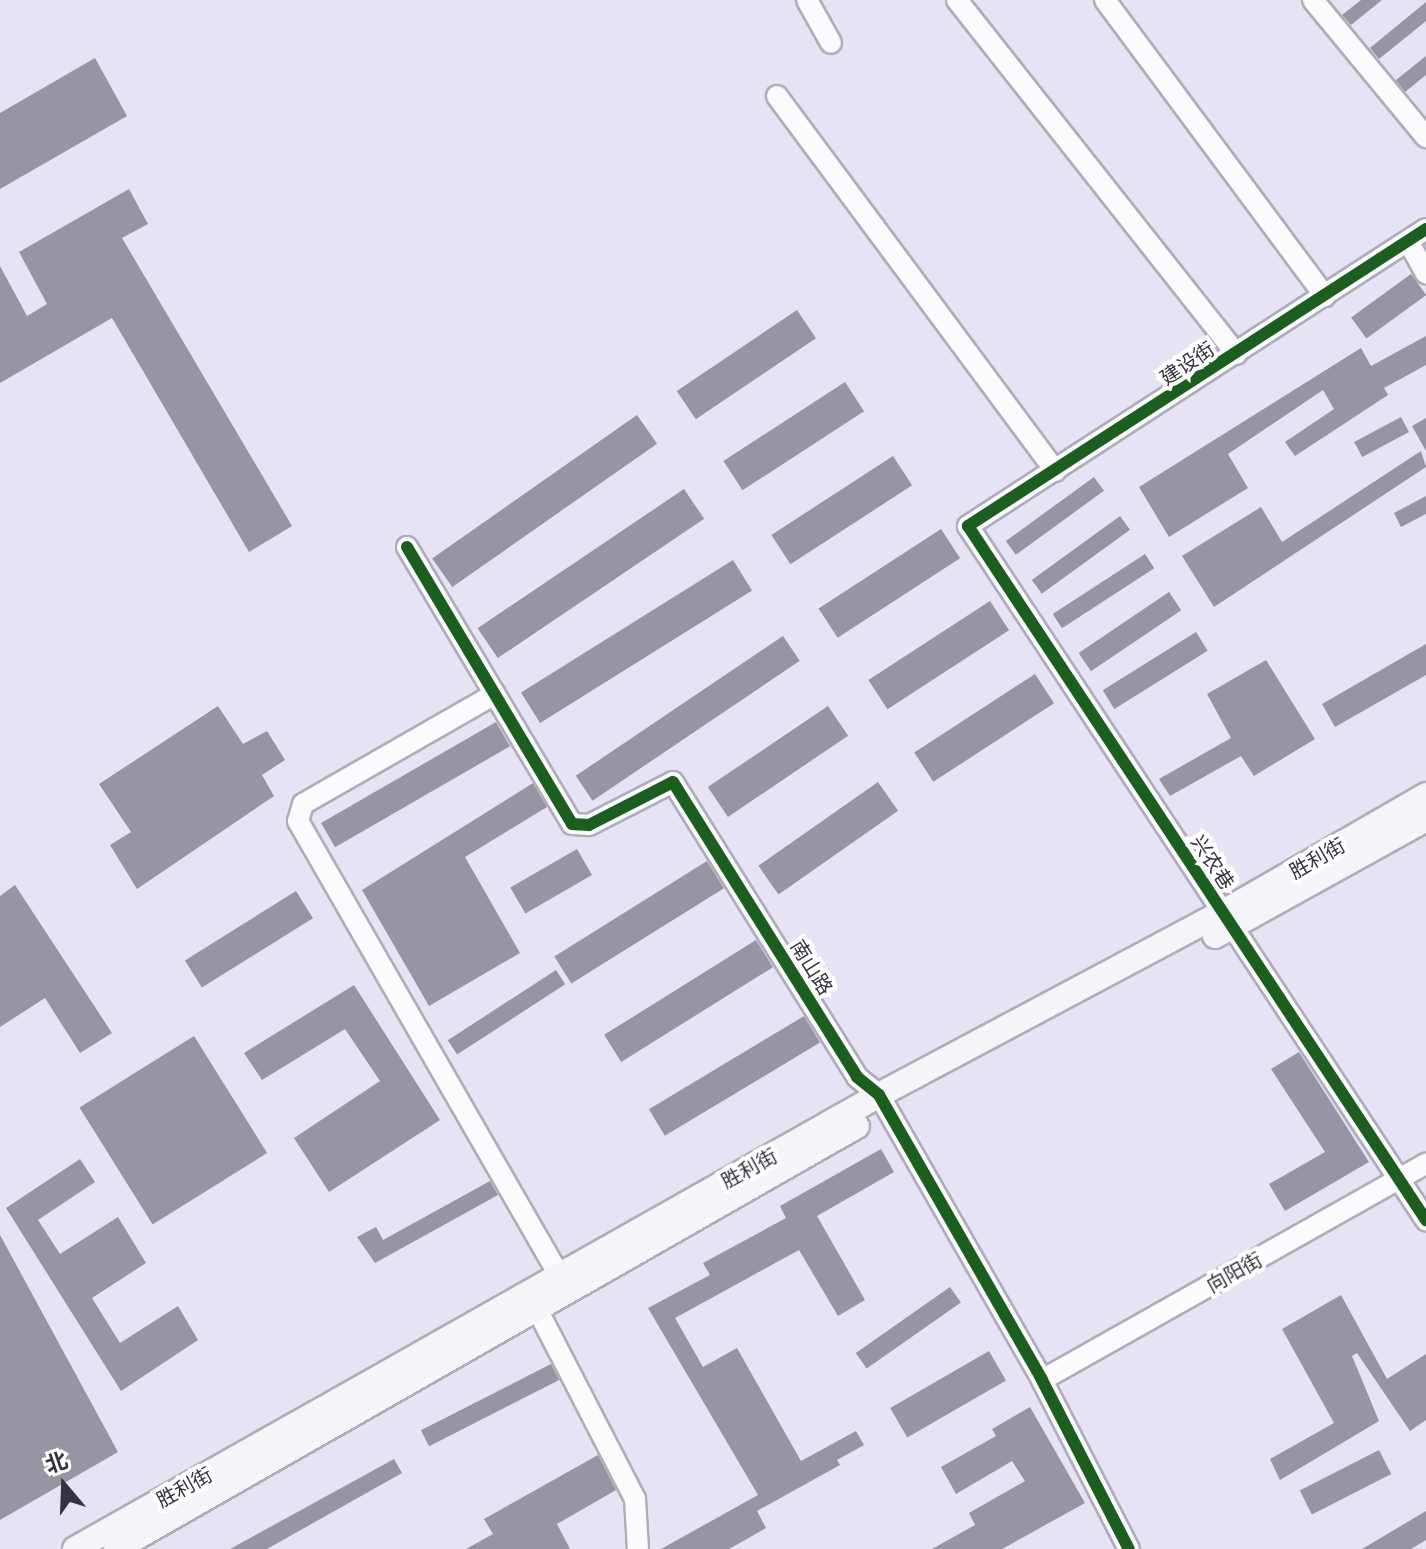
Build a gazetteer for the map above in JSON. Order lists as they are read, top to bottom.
{
  "streets": {
    "main road": ["胜利街"],
    "street": [
      "建设街",
      "兴农巷",
      "南山路",
      "向阳街"
    ]
  },
  "crossings": [
    ["建设街", "兴农巷"],
    ["胜利街", "兴农巷"],
    ["胜利街", "南山路"],
    ["兴农巷", "向阳街"],
    ["南山路", "向阳街"]
  ],
  "north": "top"
}
